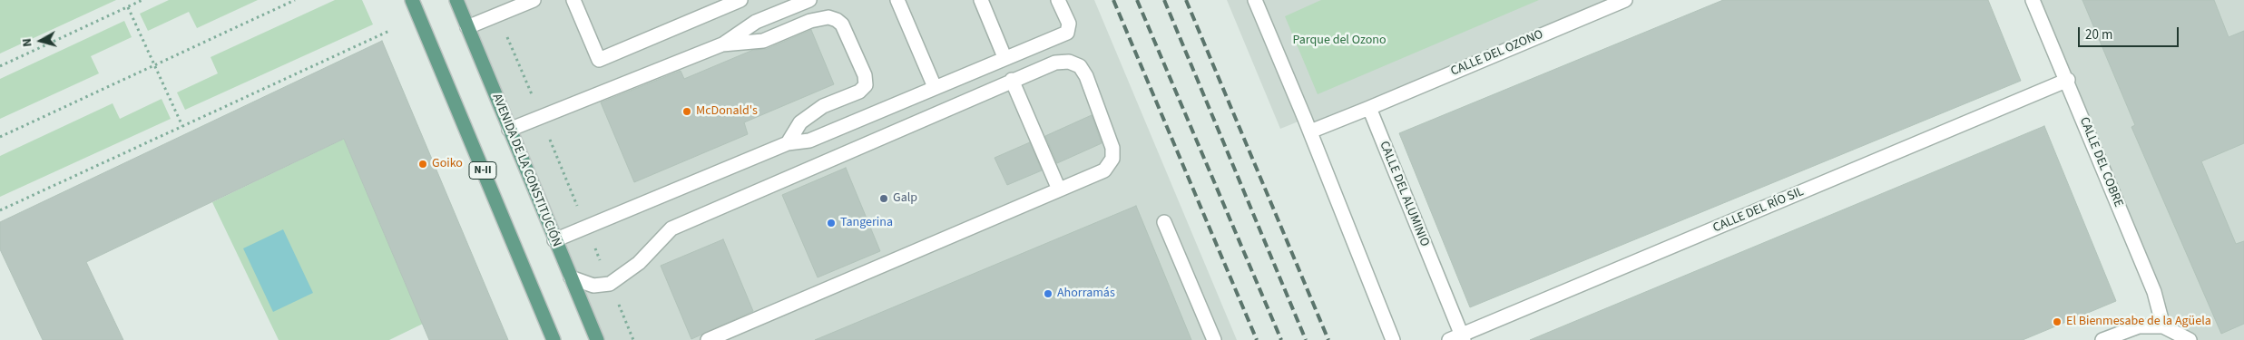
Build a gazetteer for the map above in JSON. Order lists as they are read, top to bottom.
{
  "streets": {
    "main road": ["N-II", "AVENIDA DE LA CONSTITUCIÓN"],
    "street": [
      "CALLE DEL OZONO",
      "CALLE DEL COBRE",
      "CALLE DEL ALUMINIO",
      "CALLE DEL RÍO SIL"
    ]
  },
  "crossings": [
    ["CALLE DEL OZONO", "CALLE DEL ALUMINIO"],
    ["CALLE DEL COBRE", "CALLE DEL RÍO SIL"],
    ["CALLE DEL ALUMINIO", "CALLE DEL RÍO SIL"]
  ],
  "parks": ["Parque del Ozono"],
  "places": [
    "McDonald's",
    "Goiko",
    "Galp",
    "Tangerina",
    "Ahorramás",
    "El Bienmesabe de la Agüela"
  ],
  "scale_bar": "20 m",
  "north": "left"
}
